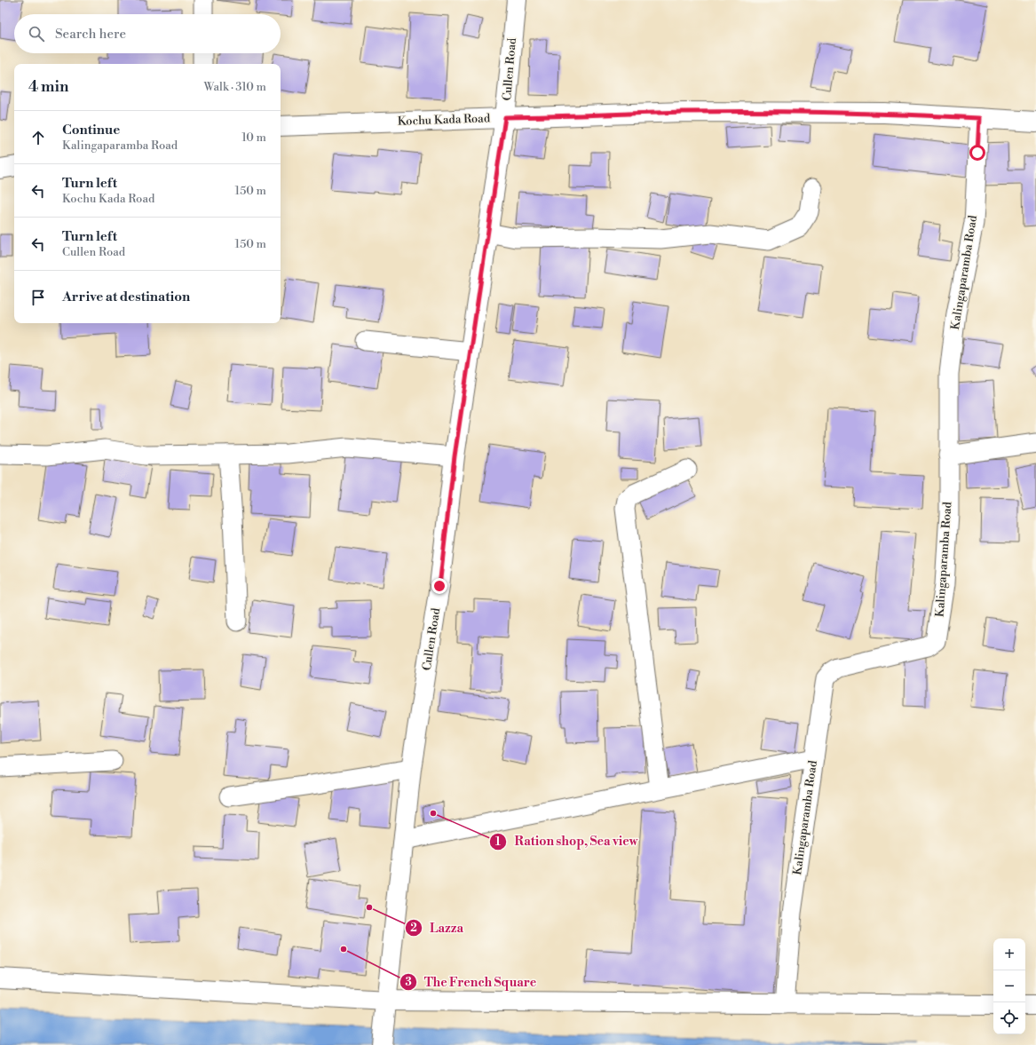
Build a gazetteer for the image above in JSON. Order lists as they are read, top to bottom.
{
  "streets": {
    "main road": ["Cullen Road", "Kochu Kada Road"],
    "street": ["Kalingaparamba Road"]
  },
  "crossings": [
    ["Cullen Road", "Kochu Kada Road"],
    ["Kochu Kada Road", "Kalingaparamba Road"]
  ],
  "places": ["Ration shop, Sea view", "Lazza", "The French Square"],
  "page": {
    "search": "Search here",
    "heading": ["4 min", "Walk · 310 m"],
    "list": [
      ["Continue", "Kalingaparamba Road", "10 m"],
      ["Turn left", "Kochu Kada Road", "150 m"],
      ["Turn left", "Cullen Road", "150 m"],
      "Arrive at destination"
    ],
    "map_buttons": ["+", "−"]
  }
}
